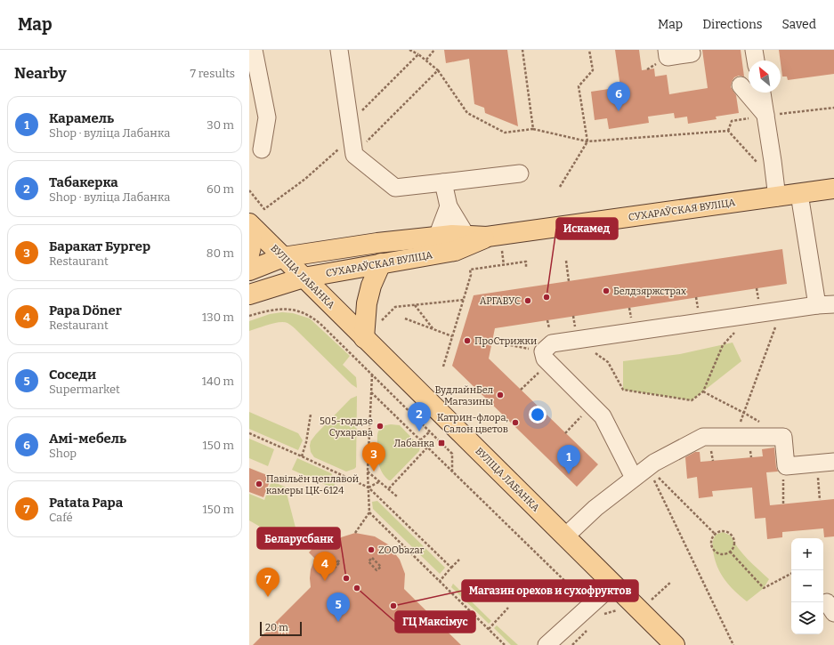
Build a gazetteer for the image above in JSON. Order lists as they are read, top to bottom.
{
  "streets": {
    "main road": ["СУХАРАЎСКАЯ ВУЛІЦА", "ВУЛІЦА ЛАБАНКА"]
  },
  "crossings": [
    ["СУХАРАЎСКАЯ ВУЛІЦА", "ВУЛІЦА ЛАБАНКА"]
  ],
  "places": {
    "other": [
      "Белдзяржстрах",
      "Искамед",
      "АРГАВУС",
      "ПроСтрижки",
      "ВудлайнБел Магазины",
      "Катрин-флора, Салон цветов",
      "505-годдзе Сухарава",
      "Павільён цеплавой камеры ЦК-6124",
      "ZOObazar",
      "Беларусбанк",
      "ГЦ Максімус",
      "Магазин орехов и сухофруктов"
    ],
    "transit": ["Лабанка"]
  },
  "scale_bar": "20 m",
  "north": "top left",
  "page": {
    "header": "Map",
    "nav": ["Map", "Directions", "Saved"],
    "heading": ["Nearby", "7 results"],
    "pins": [
      "6",
      "2",
      "3",
      "1",
      "4",
      "7",
      "5"
    ],
    "list": [
      {
        "mark": "1",
        "name": "Карамель",
        "note": "Shop · вуліца Лабанка",
        "value": "30 m"
      },
      {
        "mark": "2",
        "name": "Табакерка",
        "note": "Shop · вуліца Лабанка",
        "value": "60 m"
      },
      {
        "mark": "3",
        "name": "Баракат Бургер",
        "note": "Restaurant",
        "value": "80 m"
      },
      {
        "mark": "4",
        "name": "Papa Döner",
        "note": "Restaurant",
        "value": "130 m"
      },
      {
        "mark": "5",
        "name": "Соседи",
        "note": "Supermarket",
        "value": "140 m"
      },
      {
        "mark": "6",
        "name": "Амі-мебель",
        "note": "Shop",
        "value": "150 m"
      },
      {
        "mark": "7",
        "name": "Patata Papa",
        "note": "Café",
        "value": "150 m"
      }
    ],
    "map_buttons": ["+", "−"],
    "scale": "20 m"
  }
}
